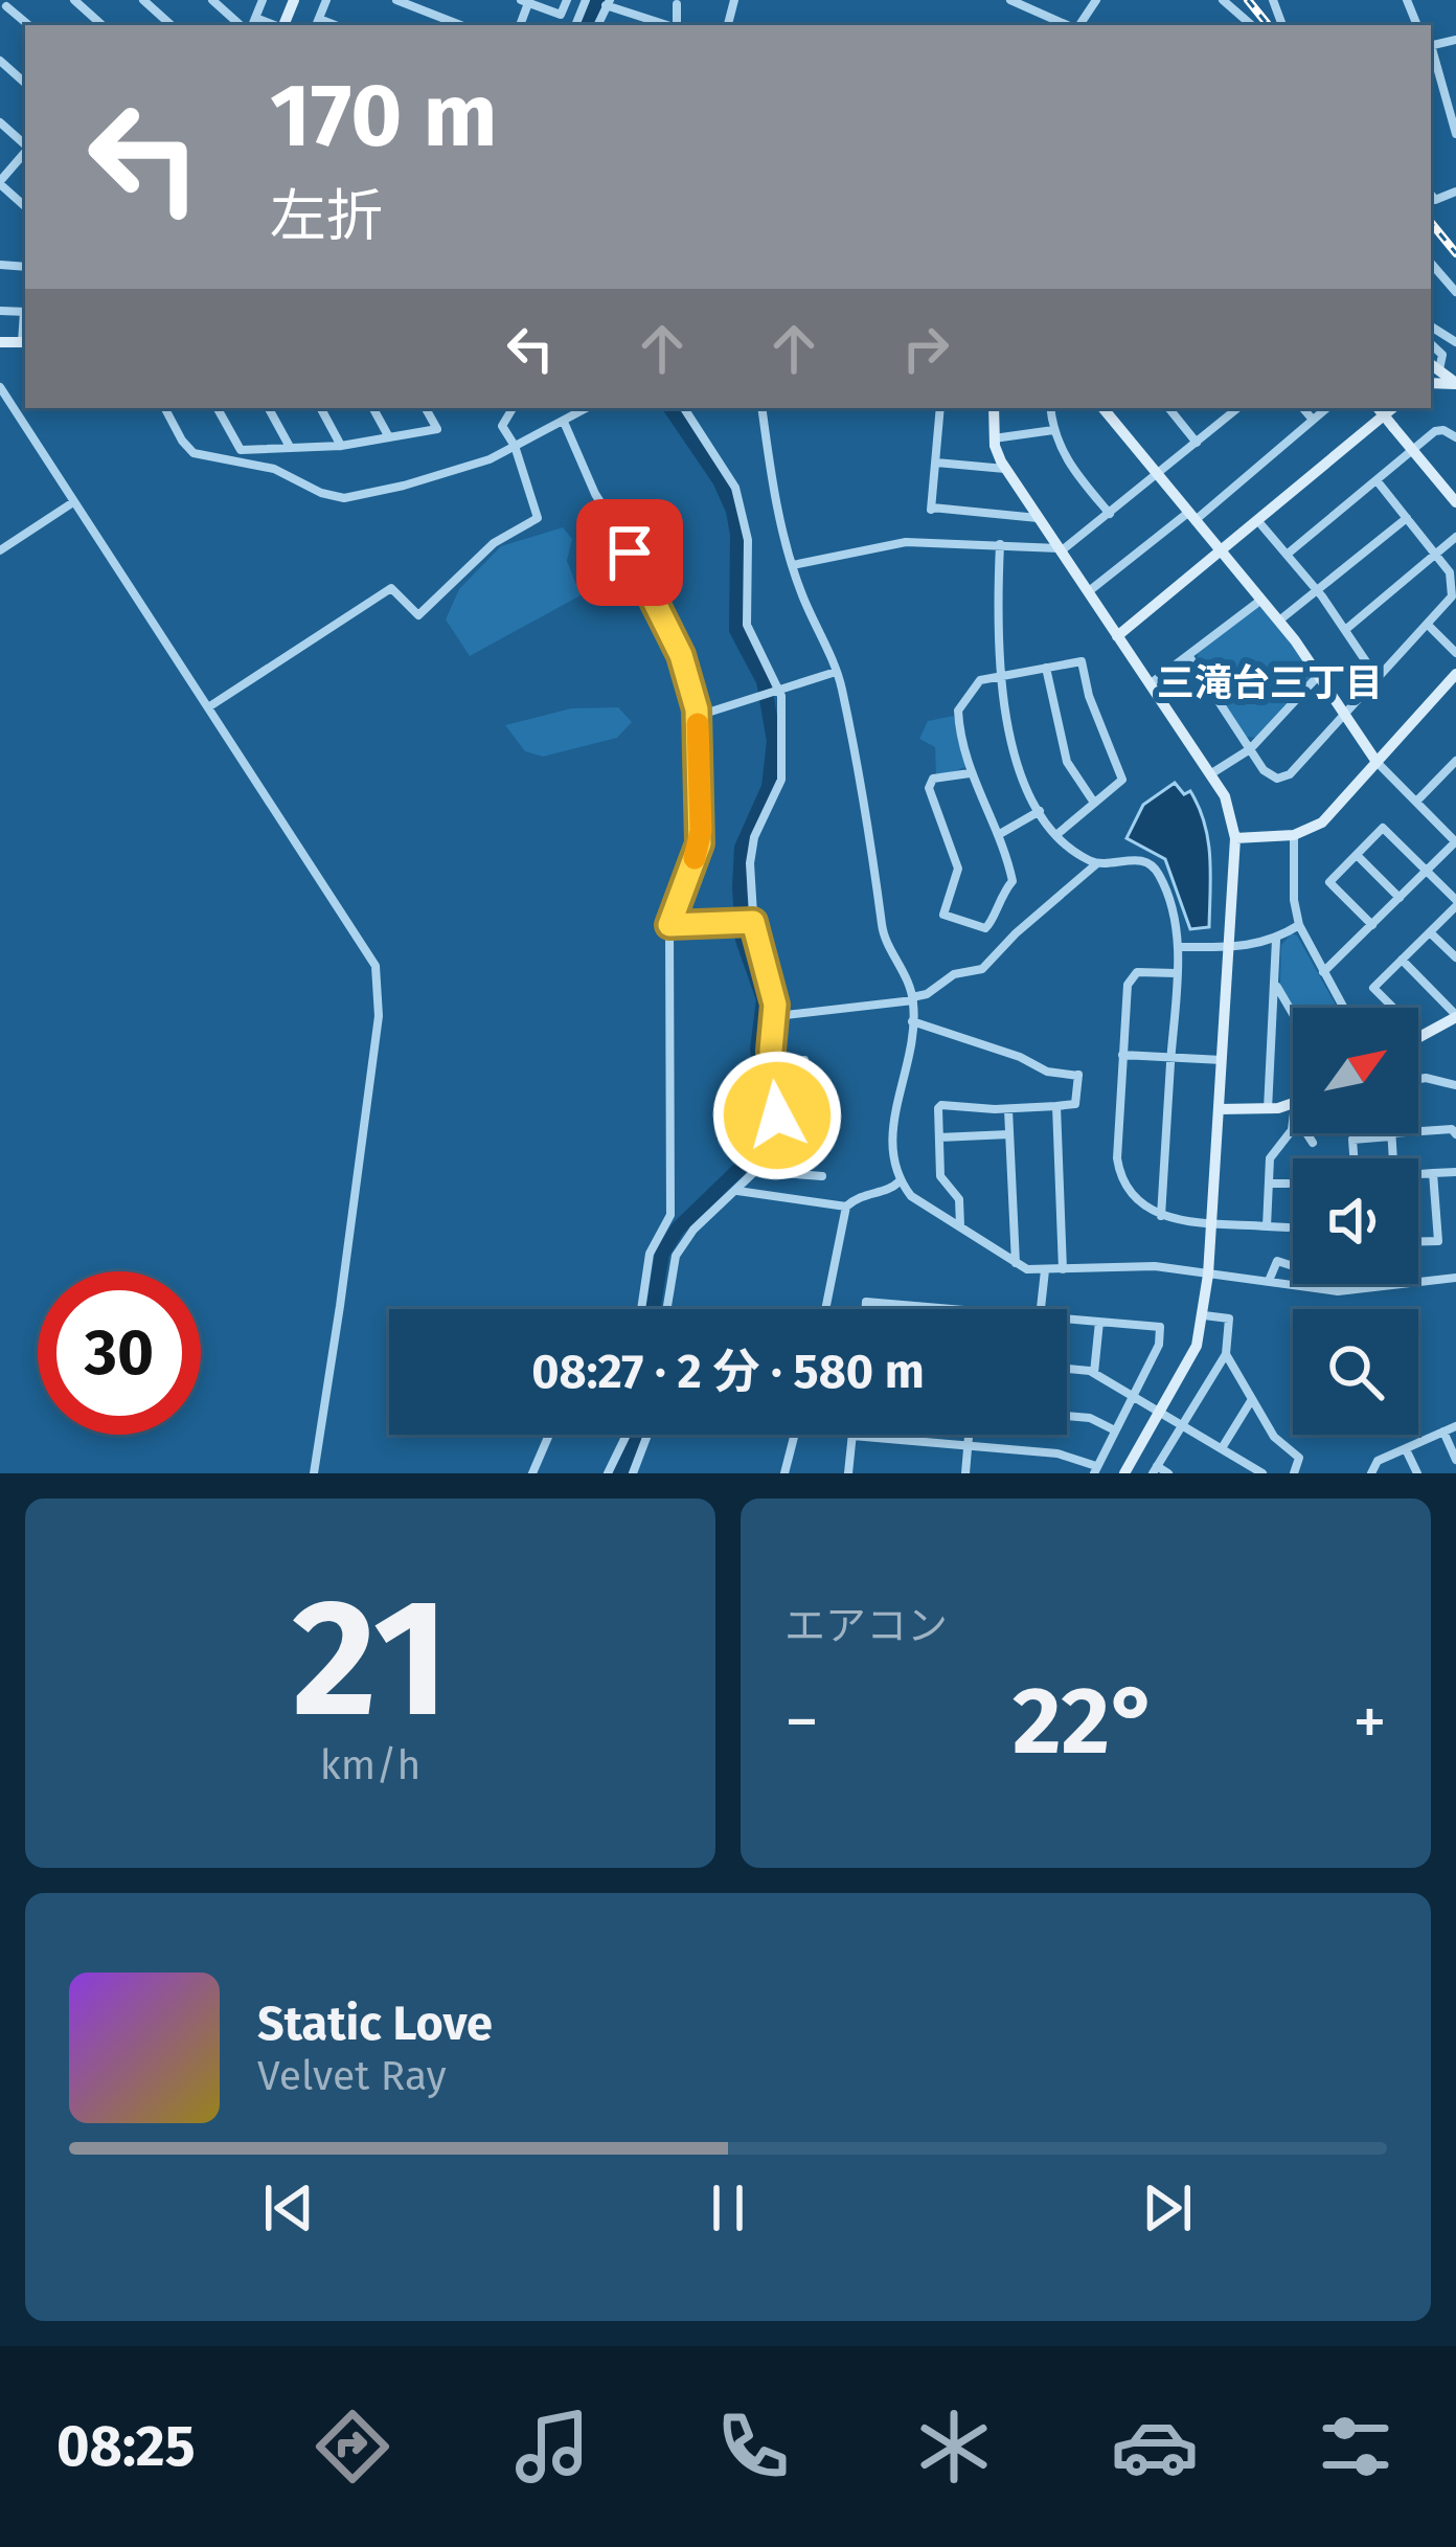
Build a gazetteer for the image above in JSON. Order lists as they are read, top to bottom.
{
  "districts": ["三滝台三丁目"],
  "north": "top right",
  "page": {
    "turn": ["170 m", "左折"],
    "limit": "30",
    "trip": "08:27 · 2 分 · 580 m",
    "tile": [
      ["21", "km/h"],
      "エアコン"
    ],
    "heat": ["−", "22°", "+"],
    "song": ["Static Love", "Velvet Ray"],
    "tabs": "08:25"
  }
}
